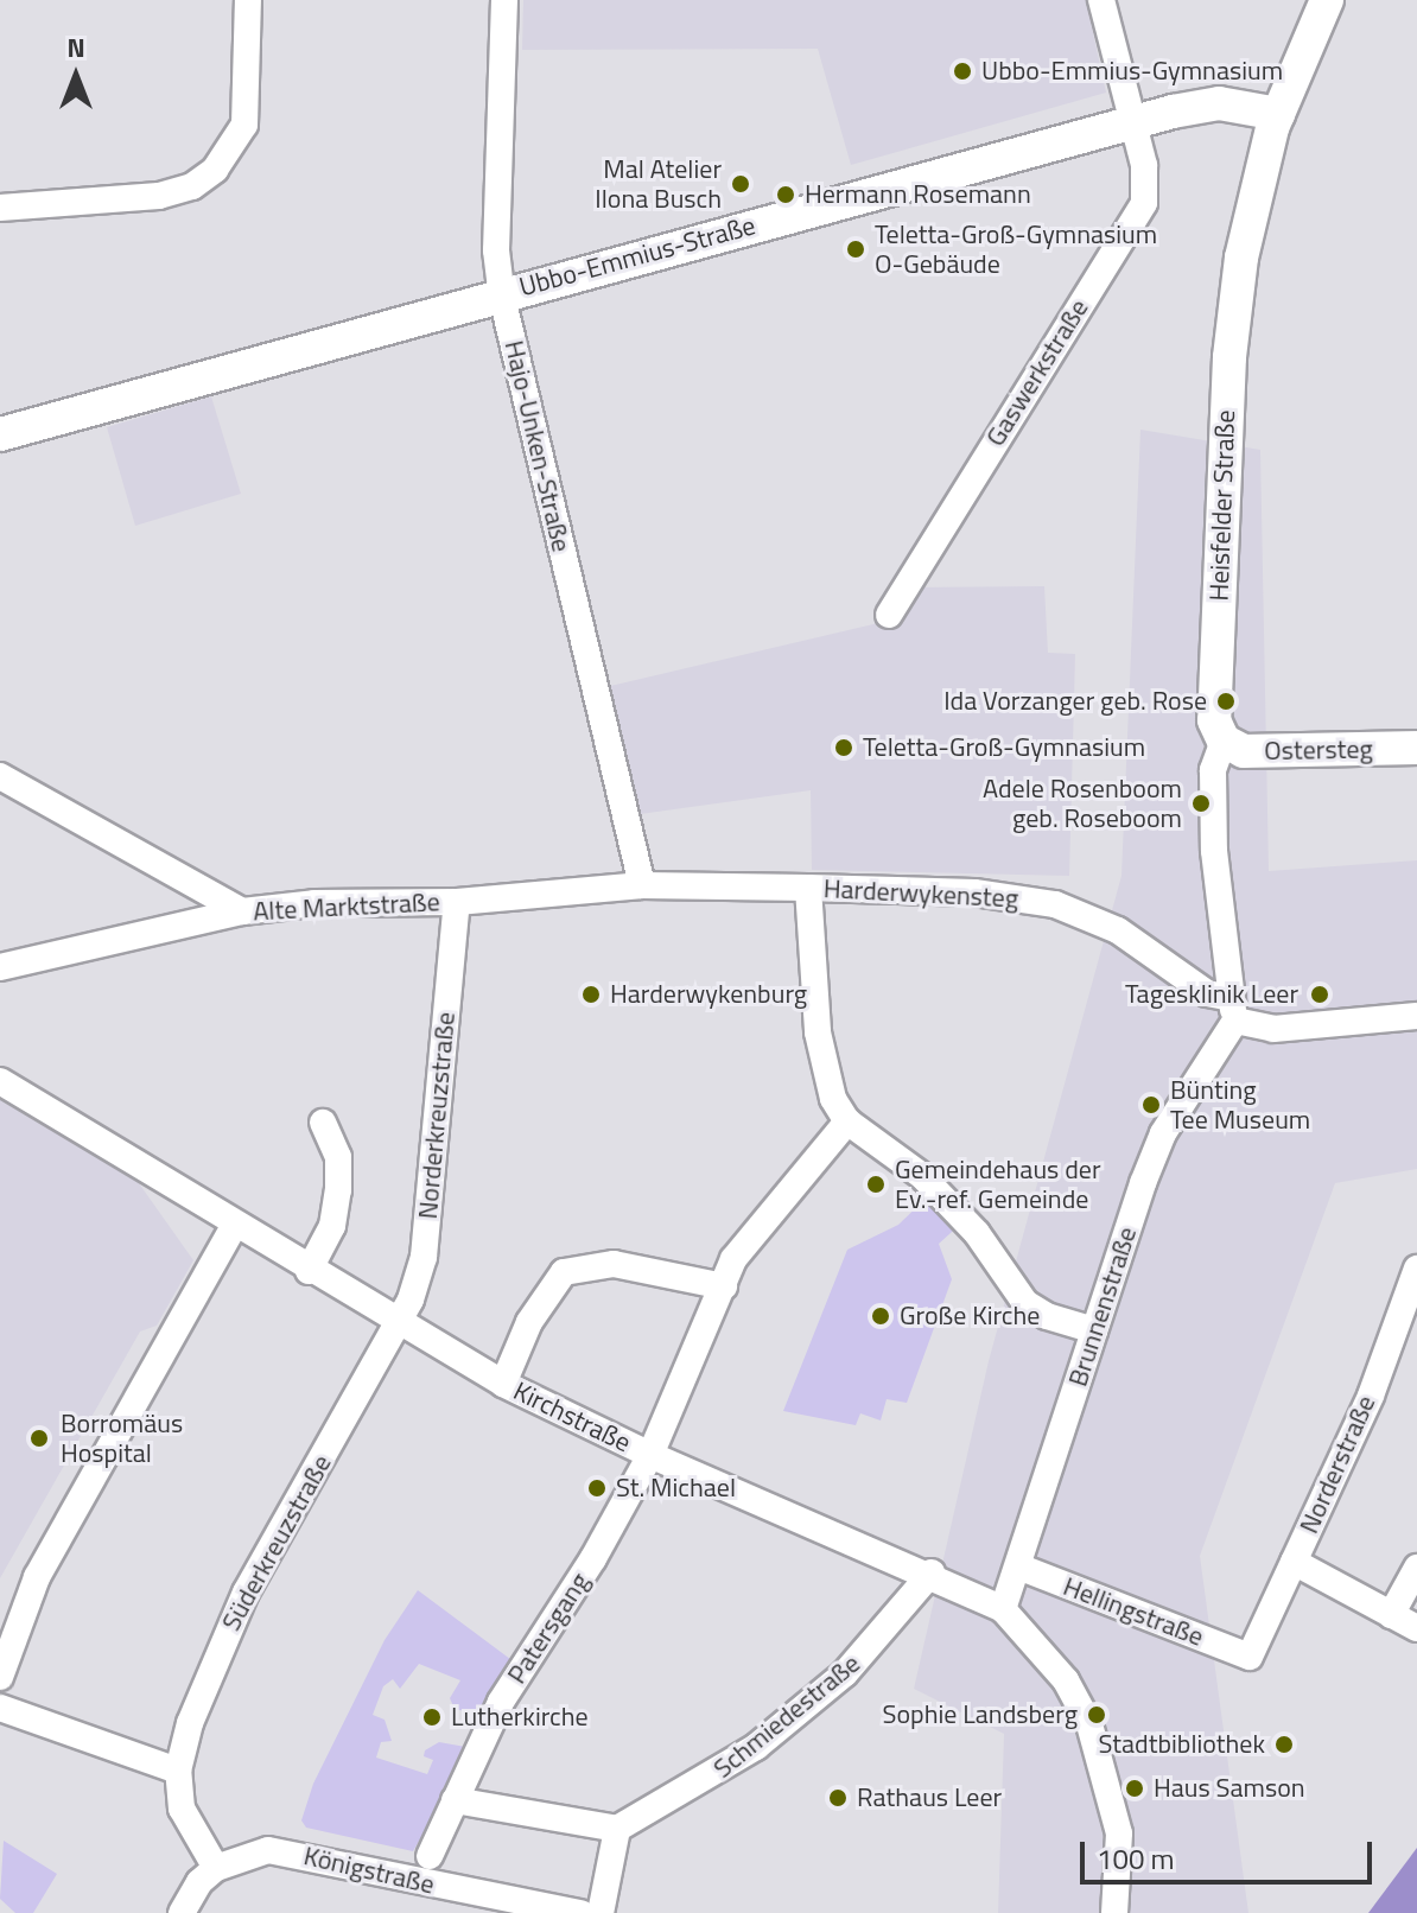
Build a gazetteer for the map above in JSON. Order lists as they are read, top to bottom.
{
  "streets": {
    "main road": ["Ubbo-Emmius-Straße", "Heisfelder Straße", "Ostersteg"],
    "street": [
      "Gaswerkstraße",
      "Hajo-Unken-Straße",
      "Harderwykensteg",
      "Alte Marktstraße",
      "Norderkreuzstraße",
      "Brunnenstraße",
      "Kirchstraße",
      "Norderstraße",
      "Süderkreuzstraße",
      "Hellingstraße",
      "Patersgang",
      "Schmiedestraße",
      "Königstraße"
    ]
  },
  "crossings": [
    ["Ubbo-Emmius-Straße", "Gaswerkstraße"],
    ["Ubbo-Emmius-Straße", "Hajo-Unken-Straße"],
    ["Ubbo-Emmius-Straße", "Heisfelder Straße"],
    ["Hajo-Unken-Straße", "Harderwykensteg"],
    ["Hajo-Unken-Straße", "Alte Marktstraße"],
    ["Heisfelder Straße", "Ostersteg"],
    ["Heisfelder Straße", "Harderwykensteg"],
    ["Heisfelder Straße", "Brunnenstraße"],
    ["Harderwykensteg", "Alte Marktstraße"],
    ["Harderwykensteg", "Brunnenstraße"],
    ["Alte Marktstraße", "Norderkreuzstraße"],
    ["Norderkreuzstraße", "Kirchstraße"],
    ["Norderkreuzstraße", "Süderkreuzstraße"],
    ["Brunnenstraße", "Kirchstraße"],
    ["Brunnenstraße", "Hellingstraße"],
    ["Kirchstraße", "Süderkreuzstraße"],
    ["Kirchstraße", "Patersgang"],
    ["Kirchstraße", "Schmiedestraße"],
    ["Norderstraße", "Hellingstraße"]
  ],
  "places": [
    "Ubbo-Emmius-Gymnasium",
    "Mal Atelier Ilona Busch",
    "Hermann Rosemann",
    "Teletta-Groß-Gymnasium O-Gebäude",
    "Ida Vorzanger geb. Rose",
    "Teletta-Groß-Gymnasium",
    "Adele Rosenboom geb. Roseboom",
    "Harderwykenburg",
    "Tagesklinik Leer",
    "Bünting Tee Museum",
    "Gemeindehaus der Ev.-ref. Gemeinde",
    "Große Kirche",
    "Borromäus Hospital",
    "St. Michael",
    "Sophie Landsberg",
    "Lutherkirche",
    "Stadtbibliothek",
    "Haus Samson",
    "Rathaus Leer"
  ],
  "scale_bar": "100 m",
  "north": "top"
}
